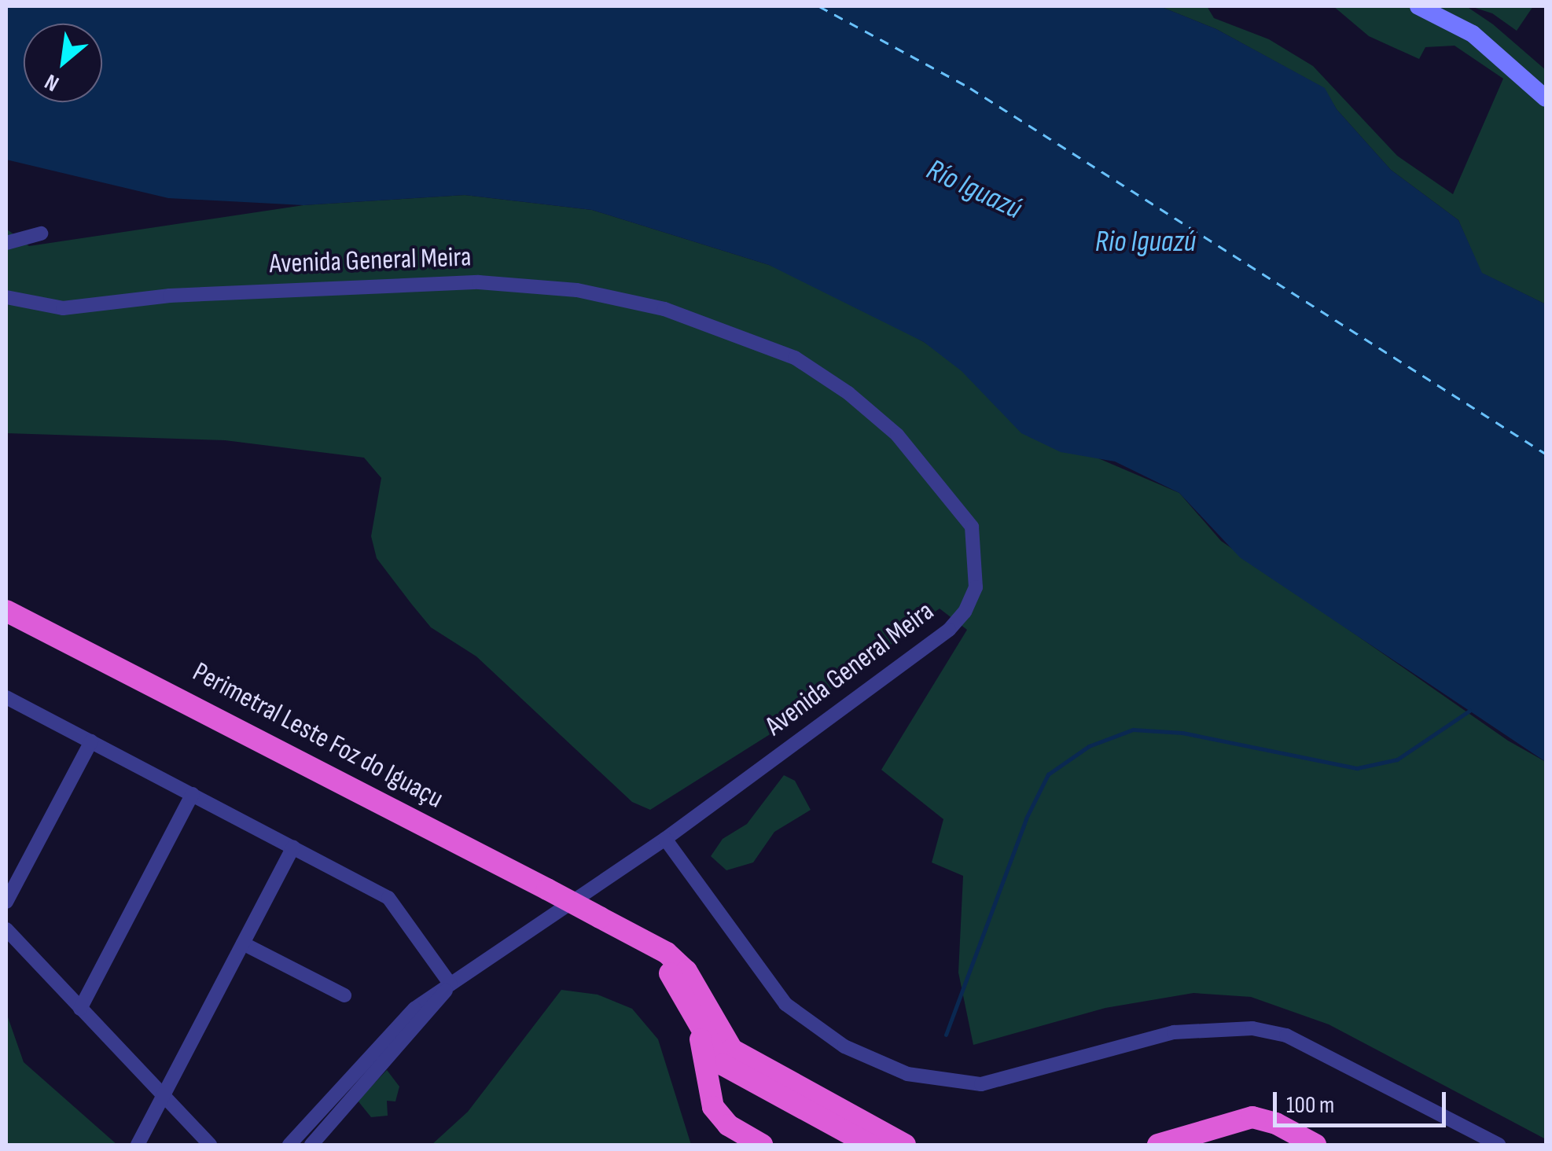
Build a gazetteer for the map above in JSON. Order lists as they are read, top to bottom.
{
  "streets": {
    "highway": ["Perimetral Leste Foz do Iguaçu"],
    "street": ["Avenida General Meira"]
  },
  "water": ["Río Iguazú", "Rio Iguazú"],
  "scale_bar": "100 m",
  "north": "bottom left"
}
